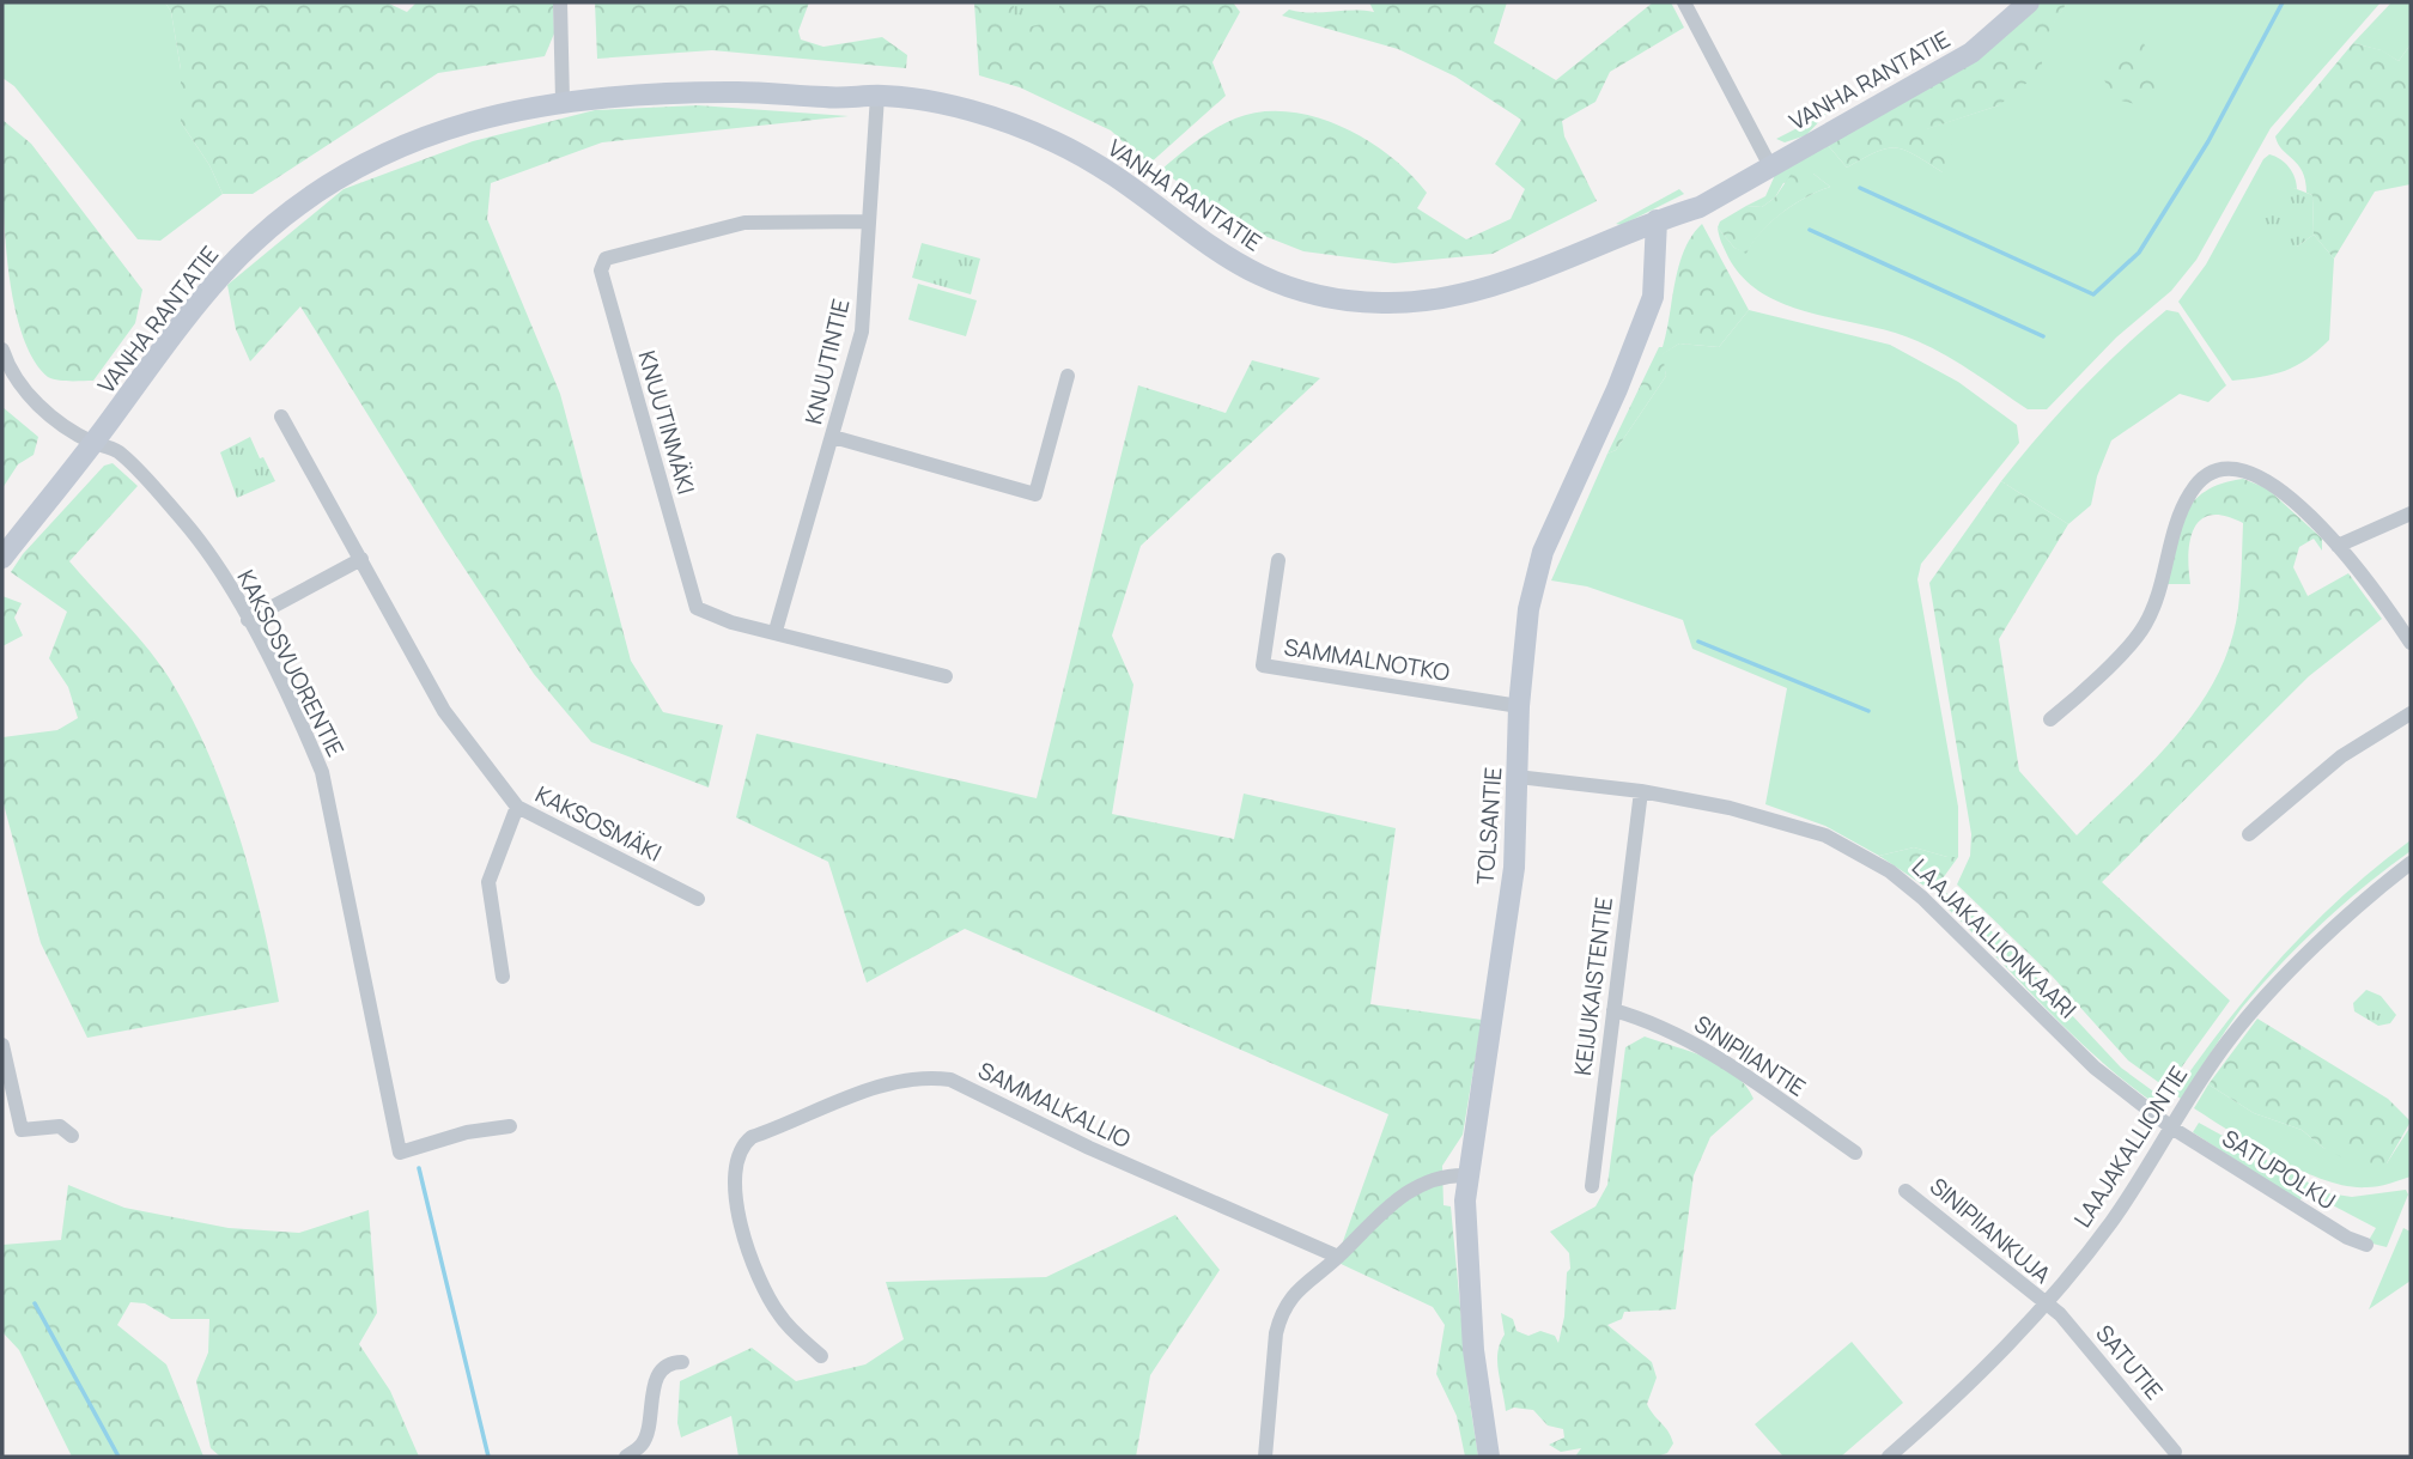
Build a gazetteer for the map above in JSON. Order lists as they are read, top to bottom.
{
  "streets": {
    "main road": ["VANHA RANTATIE", "TOLSANTIE"],
    "street": [
      "KNUUTINTIE",
      "KNUUTINMÄKI",
      "SAMMALNOTKO",
      "KAKSOSVUORENTIE",
      "KAKSOSMÄKI",
      "LAAJAKALLIONKAARI",
      "KEIJUKAISTENTIE",
      "SINIPIIANTIE",
      "SAMMALKALLIO",
      "LAAJAKALLIONTIE",
      "SATUPOLKU",
      "SINIPIIANKUJA",
      "SATUTIE"
    ]
  },
  "crossings": [
    ["VANHA RANTATIE", "KNUUTINTIE"],
    ["VANHA RANTATIE", "KAKSOSVUORENTIE"],
    ["VANHA RANTATIE", "TOLSANTIE"],
    ["KNUUTINTIE", "KNUUTINMÄKI"],
    ["SAMMALNOTKO", "TOLSANTIE"],
    ["TOLSANTIE", "LAAJAKALLIONKAARI"],
    ["LAAJAKALLIONKAARI", "KEIJUKAISTENTIE"],
    ["LAAJAKALLIONKAARI", "LAAJAKALLIONTIE"],
    ["LAAJAKALLIONKAARI", "SATUPOLKU"],
    ["KEIJUKAISTENTIE", "SINIPIIANTIE"],
    ["LAAJAKALLIONTIE", "SATUPOLKU"],
    ["LAAJAKALLIONTIE", "SINIPIIANKUJA"],
    ["LAAJAKALLIONTIE", "SATUTIE"],
    ["SINIPIIANKUJA", "SATUTIE"]
  ]
}
